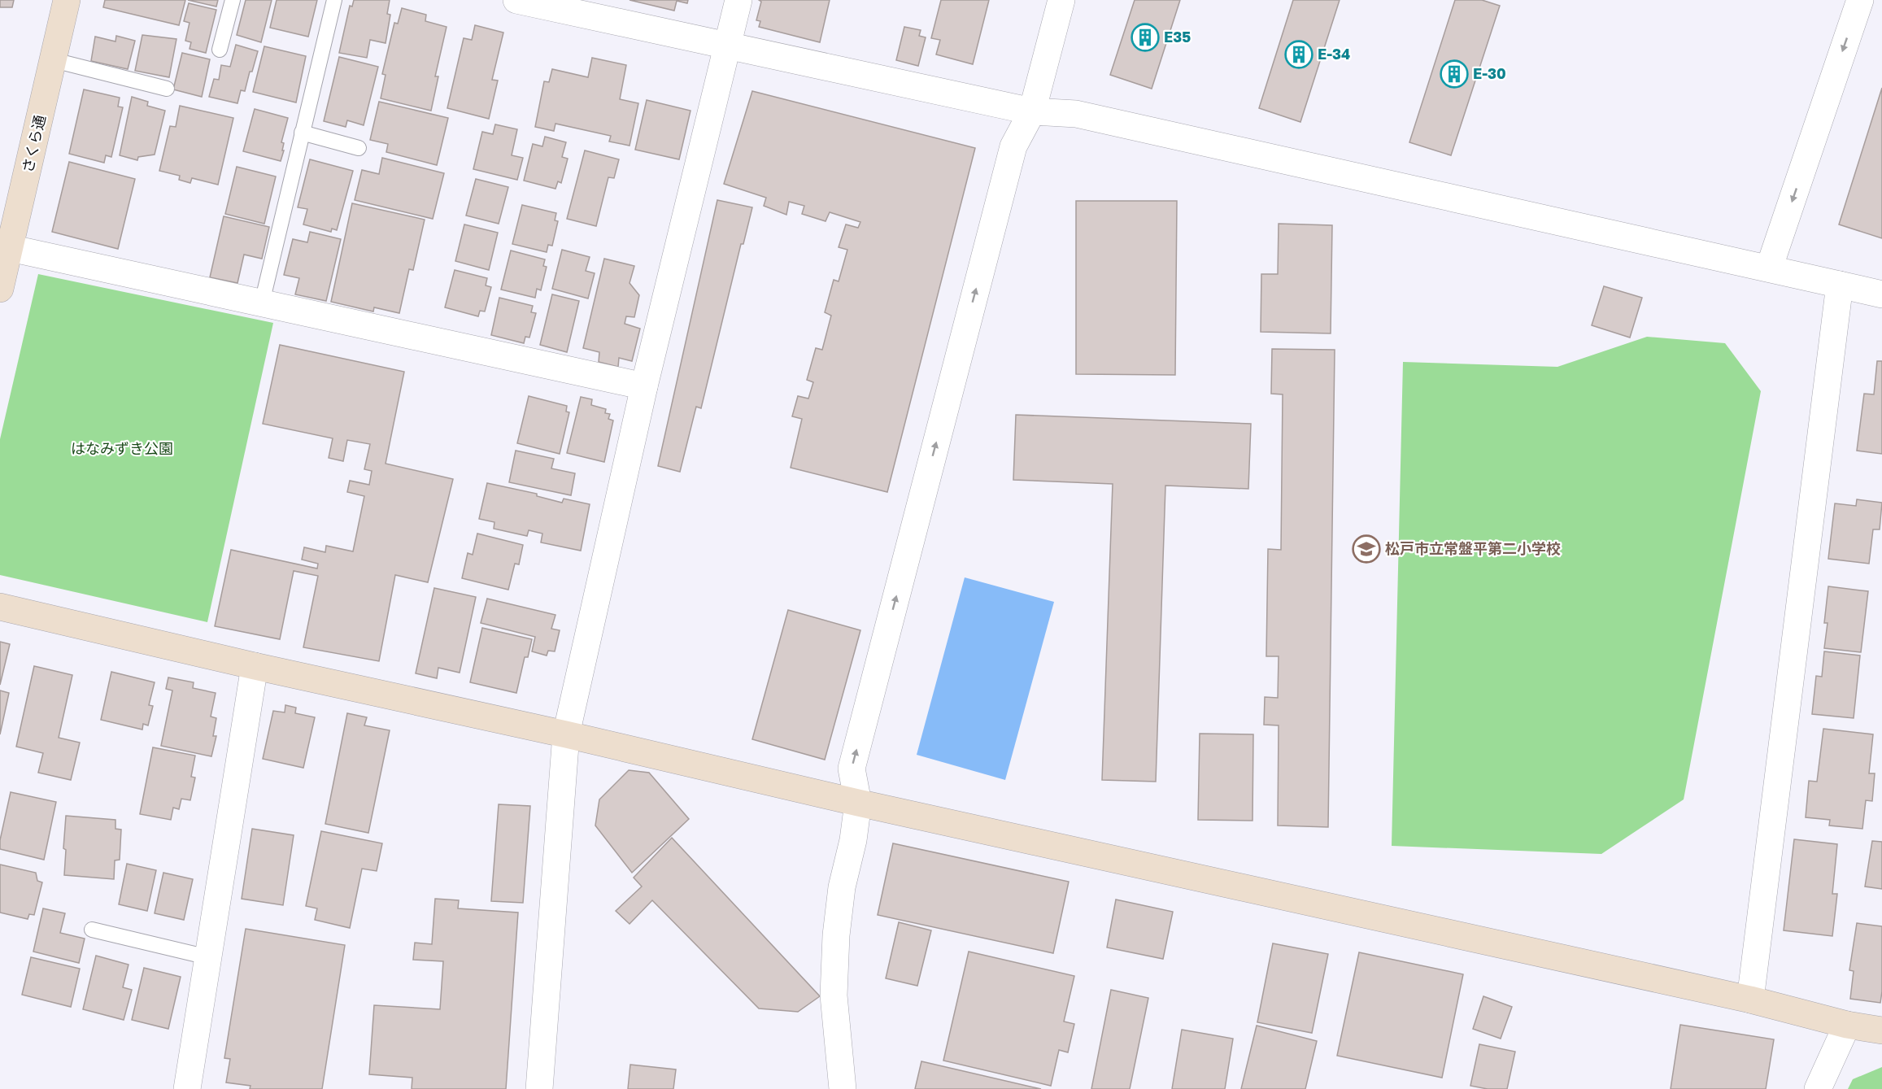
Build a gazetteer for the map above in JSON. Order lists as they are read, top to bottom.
{
  "streets": {
    "street": ["さくら通"]
  },
  "parks": ["はなみずき公園"],
  "places": {
    "building": ["E35", "E-34", "E-30"],
    "school or university": ["松戸市立常盤平第二小学校"]
  }
}
